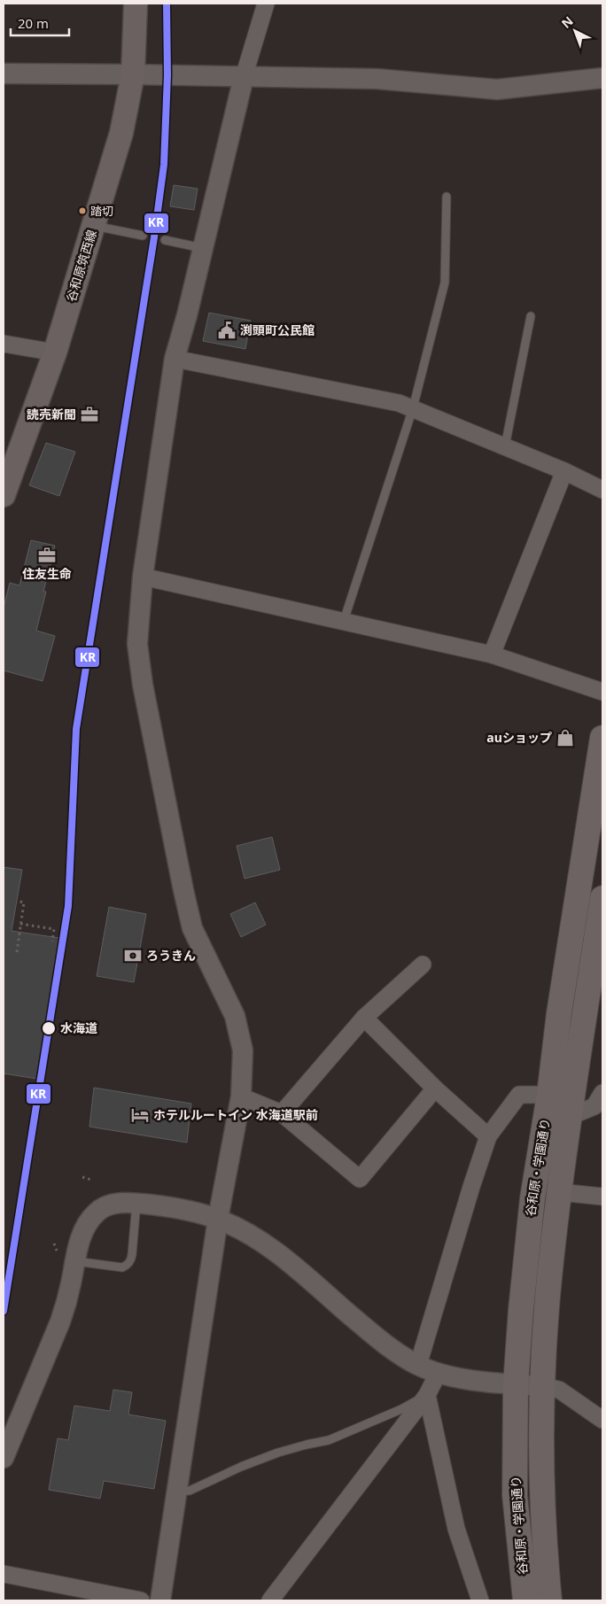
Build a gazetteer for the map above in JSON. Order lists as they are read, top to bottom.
{
  "streets": {
    "highway": ["谷和原・学園通り"],
    "main road": ["谷和原筑西線"]
  },
  "places": {
    "other": ["踏切", "水海道"],
    "public building": ["渕頭町公民館"],
    "office": ["読売新聞", "住友生命"],
    "shop": ["auショップ"],
    "bank": ["ろうきん"],
    "hotel": ["ホテルルートイン 水海道駅前"]
  },
  "lines": ["transit line KR"],
  "scale_bar": "20 m",
  "north": "top left"
}
